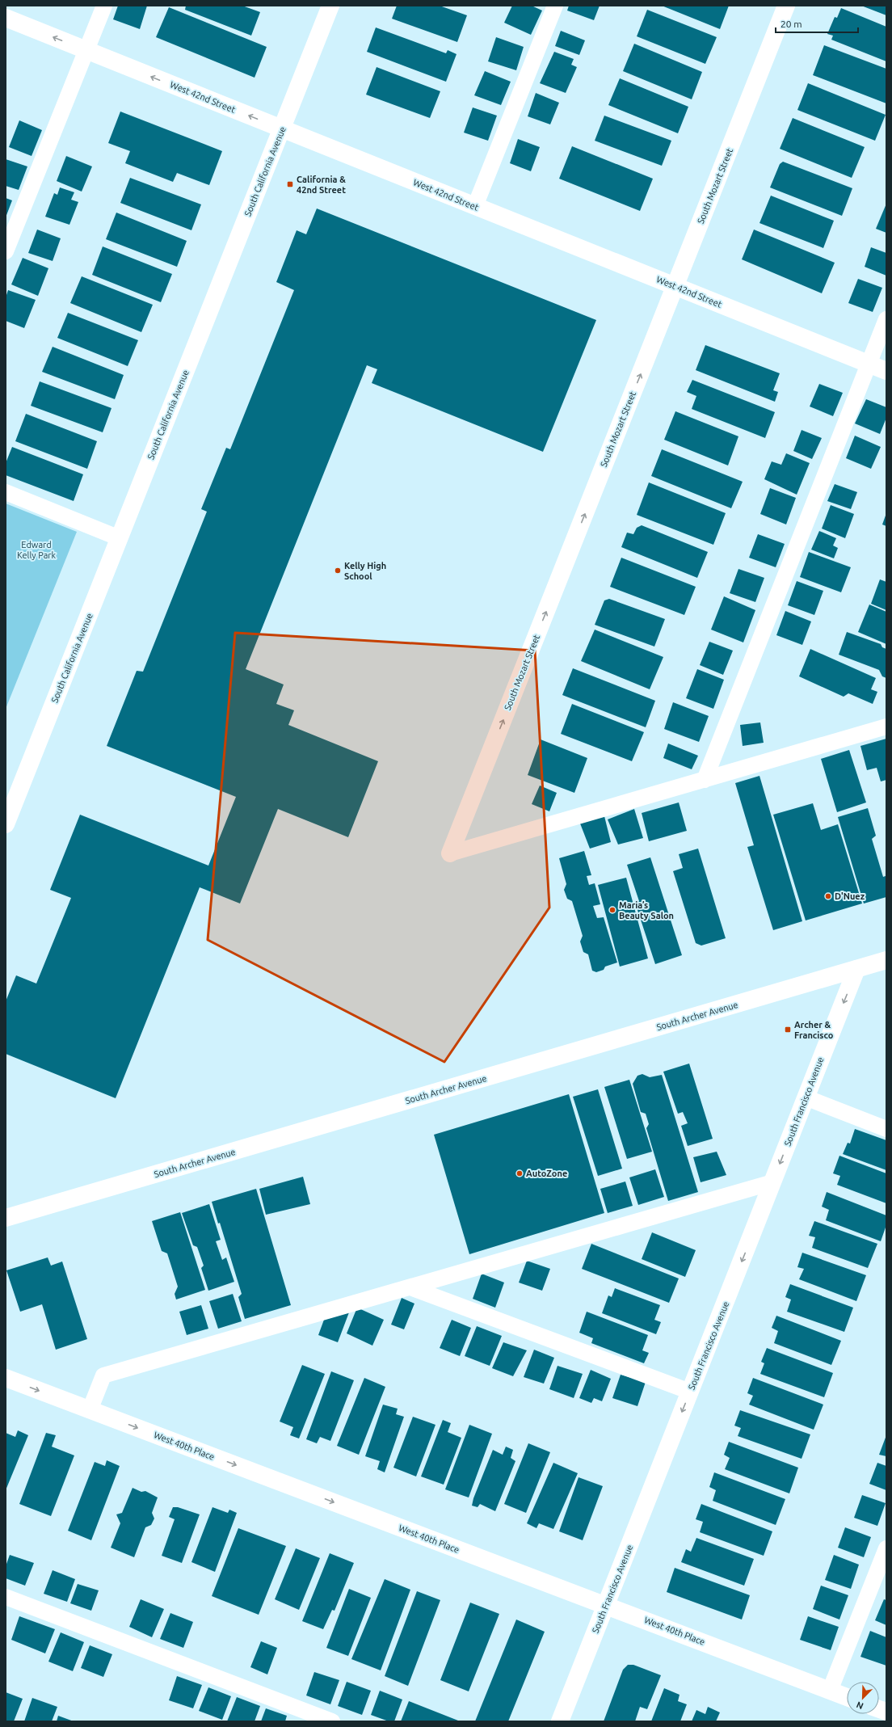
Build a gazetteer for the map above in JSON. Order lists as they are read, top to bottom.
{
  "streets": {
    "street": [
      "West 42nd Street",
      "South California Avenue",
      "South Mozart Street",
      "South Archer Avenue",
      "South Francisco Avenue",
      "West 40th Place"
    ]
  },
  "crossings": [
    ["West 42nd Street", "South California Avenue"],
    ["West 42nd Street", "South Mozart Street"],
    ["South Archer Avenue", "South Francisco Avenue"],
    ["South Francisco Avenue", "West 40th Place"]
  ],
  "one_way": ["South Mozart Street", "South Francisco Avenue", "West 40th Place"],
  "parks": ["Edward Kelly Park"],
  "places": {
    "transit": ["California & 42nd Street", "Archer & Francisco"],
    "other": [
      "Kelly High School",
      "D'Nuez",
      "Maria’s Beauty Salon",
      "AutoZone"
    ]
  },
  "scale_bar": "20 m",
  "north": "bottom left"
}
